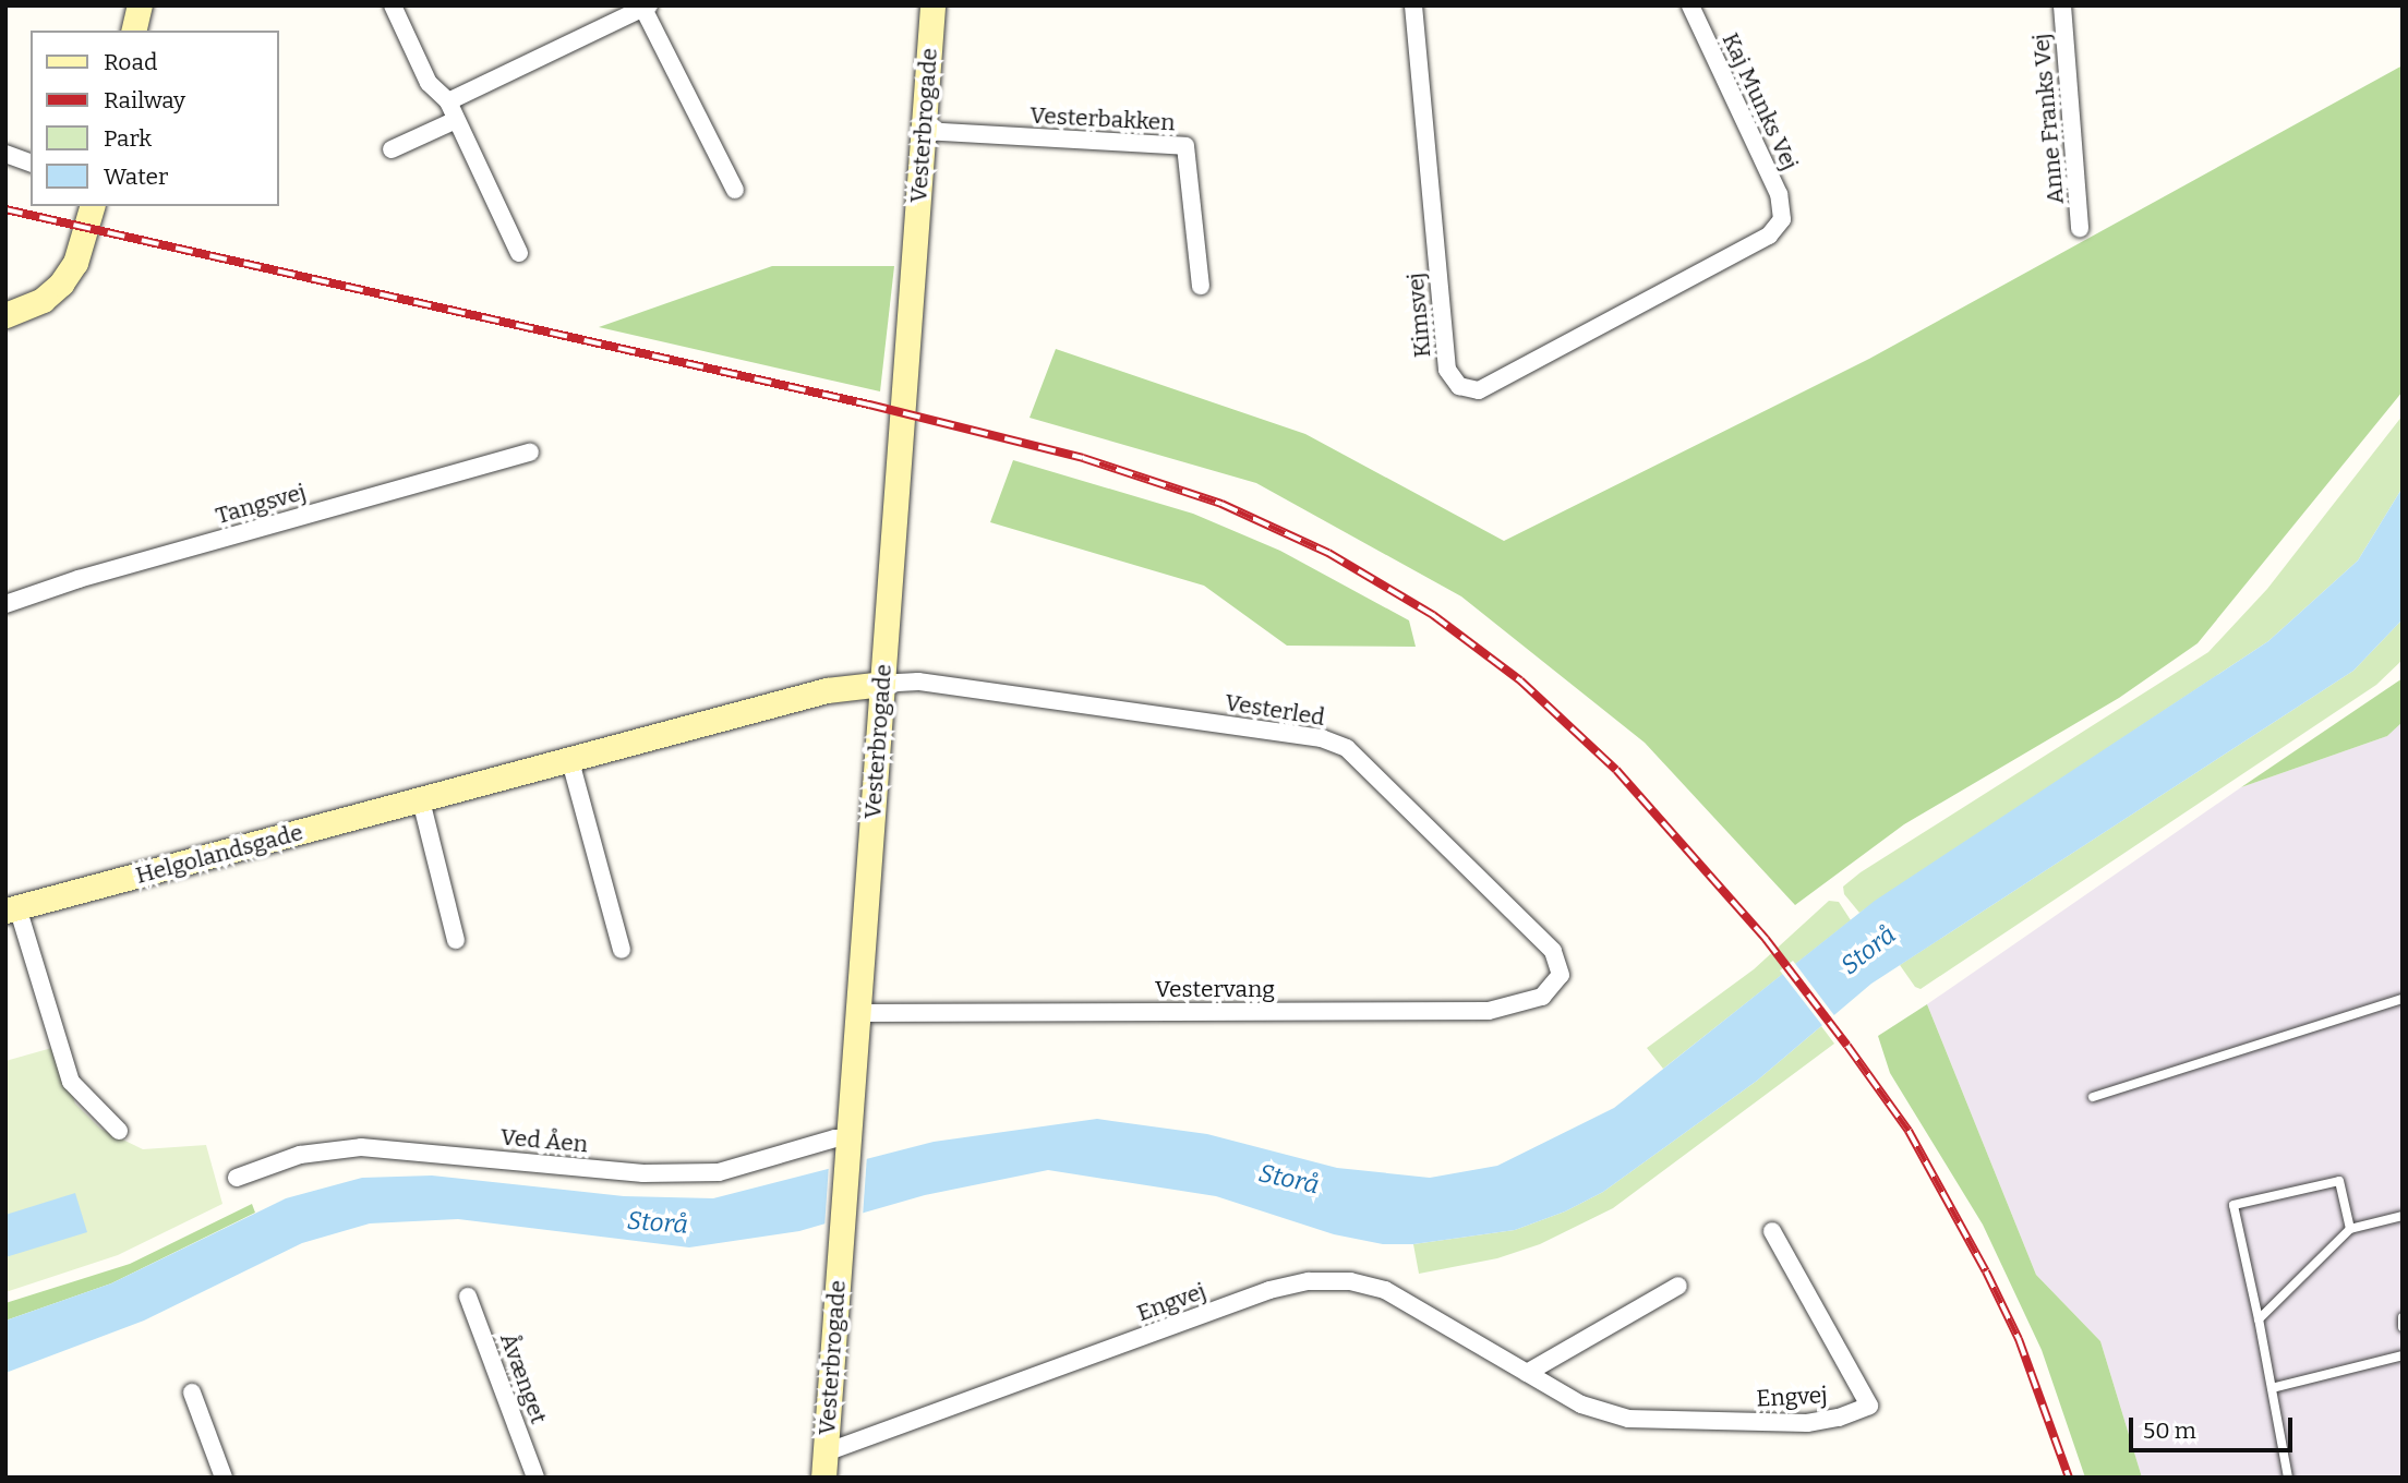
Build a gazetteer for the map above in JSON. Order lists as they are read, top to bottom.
{
  "streets": {
    "street": [
      "Kaj Munks Vej",
      "Vesterbakken",
      "Anne Franks Vej",
      "Vesterbrogade",
      "Kimsvej",
      "Tangsvej",
      "Vesterled",
      "Helgolandsgade",
      "Vestervang",
      "Ved Åen",
      "Engvej",
      "Åvænget"
    ]
  },
  "crossings": [
    ["Kaj Munks Vej", "Kimsvej"],
    ["Vesterbakken", "Vesterbrogade"],
    ["Vesterbrogade", "Vesterled"],
    ["Vesterbrogade", "Helgolandsgade"],
    ["Vesterbrogade", "Vestervang"],
    ["Vesterbrogade", "Ved Åen"],
    ["Vesterbrogade", "Engvej"],
    ["Vesterled", "Helgolandsgade"],
    ["Vesterled", "Vestervang"]
  ],
  "water": ["Storå"],
  "legend": [
    "Road",
    "Railway",
    "Park",
    "Water"
  ],
  "scale_bar": "50 m"
}
